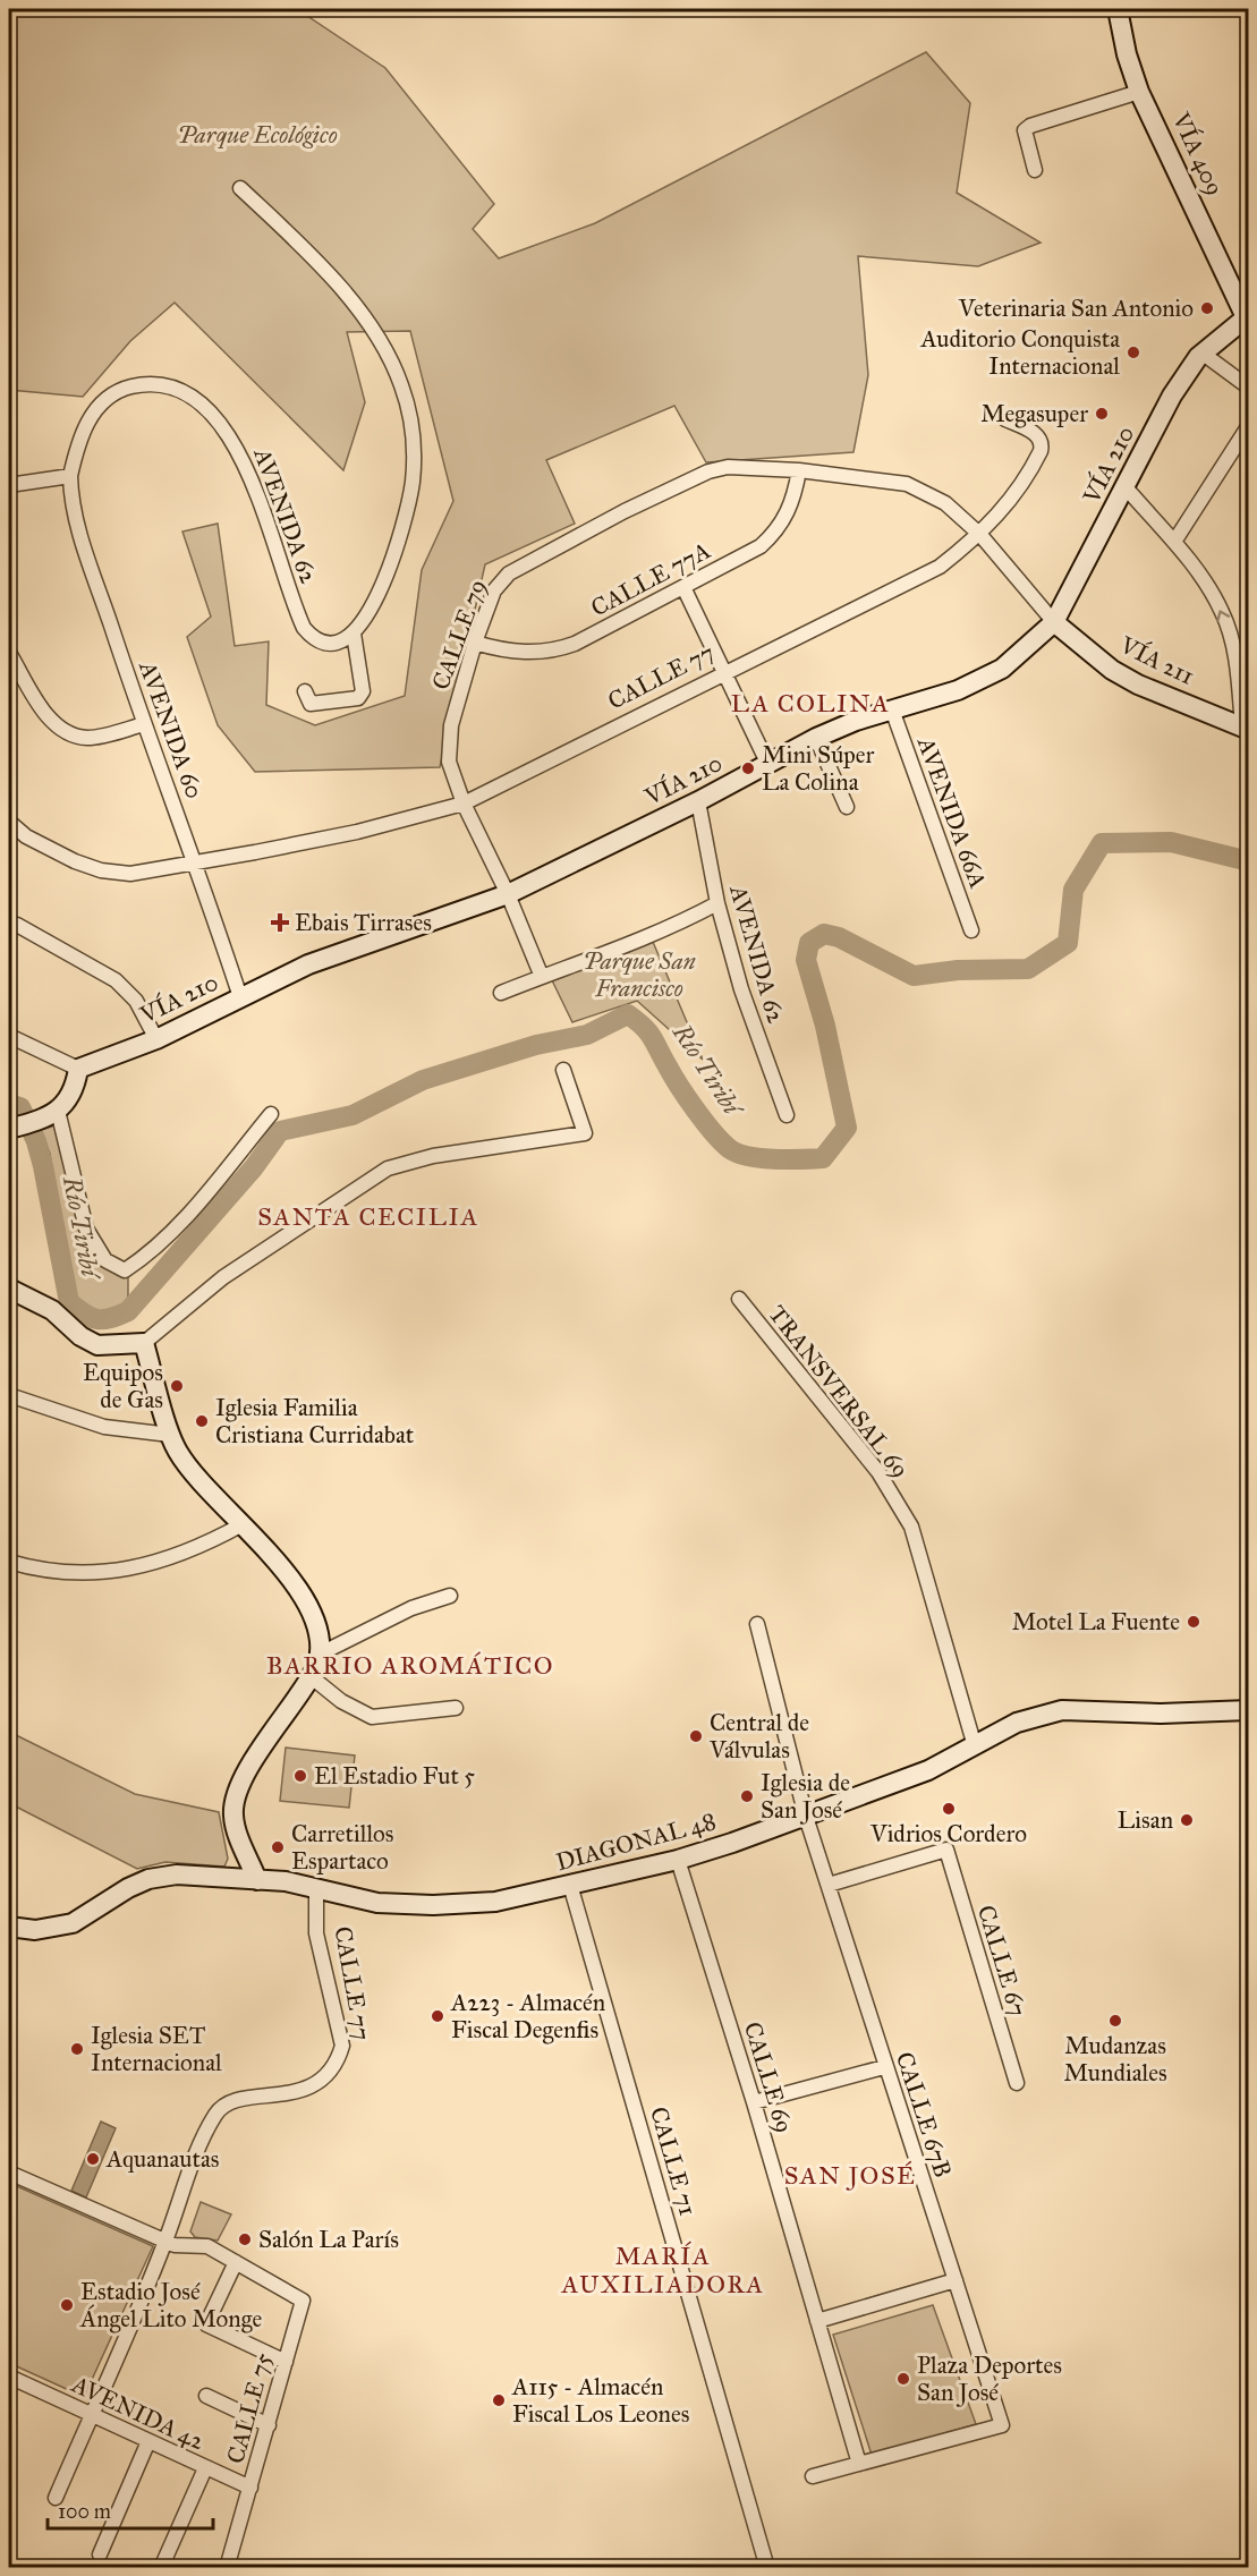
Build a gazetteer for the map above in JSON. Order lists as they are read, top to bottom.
{
  "streets": {
    "street": [
      "VÍA 409",
      "VÍA 210",
      "AVENIDA 62",
      "CALLE 77A",
      "CALLE 79",
      "VÍA 211",
      "CALLE 77",
      "AVENIDA 60",
      "AVENIDA 66A",
      "TRANSVERSAL 69",
      "DIAGONAL 48",
      "CALLE 67",
      "CALLE 69",
      "CALLE 67B",
      "CALLE 71",
      "CALLE 75",
      "AVENIDA 42"
    ]
  },
  "crossings": [
    ["VÍA 409", "VÍA 210"],
    ["VÍA 210", "AVENIDA 62"],
    ["VÍA 210", "CALLE 79"],
    ["VÍA 210", "VÍA 211"],
    ["VÍA 210", "AVENIDA 60"],
    ["VÍA 210", "AVENIDA 66A"],
    ["AVENIDA 62", "AVENIDA 60"],
    ["CALLE 77A", "CALLE 79"],
    ["CALLE 79", "VÍA 211"],
    ["CALLE 79", "CALLE 77"],
    ["CALLE 77", "AVENIDA 60"],
    ["CALLE 77", "DIAGONAL 48"],
    ["CALLE 77", "AVENIDA 42"],
    ["TRANSVERSAL 69", "DIAGONAL 48"],
    ["DIAGONAL 48", "CALLE 69"],
    ["DIAGONAL 48", "CALLE 67B"],
    ["DIAGONAL 48", "CALLE 71"],
    ["CALLE 67", "CALLE 67B"],
    ["CALLE 69", "CALLE 67B"],
    ["CALLE 75", "AVENIDA 42"]
  ],
  "districts": [
    "LA COLINA",
    "SANTA CECILIA",
    "BARRIO AROMÁTICO",
    "SAN JOSÉ",
    "MARÍA AUXILIADORA"
  ],
  "water": ["Río Tiribí"],
  "parks": ["Parque Ecológico", "Parque San Francisco"],
  "places": {
    "other": [
      "Veterinaria San Antonio",
      "Auditorio Conquista Internacional",
      "Megasuper",
      "Mini Súper La Colina",
      "Equipos de Gas",
      "Iglesia Familia Cristiana Curridabat",
      "Motel La Fuente",
      "Central de Válvulas",
      "El Estadio Fut 5",
      "Iglesia de San José",
      "Vidrios Cordero",
      "Lisan",
      "Carretillos Espartaco",
      "A223 - Almacén Fiscal Degenfis",
      "Mudanzas Mundiales",
      "Iglesia SET Internacional",
      "Aquanautas",
      "Salón La París",
      "Estadio José Ángel Lito Monge",
      "Plaza Deportes San José",
      "A115 - Almacén Fiscal Los Leones"
    ],
    "health": ["Ebais Tirrases"]
  },
  "scale_bar": "100 m"
}
